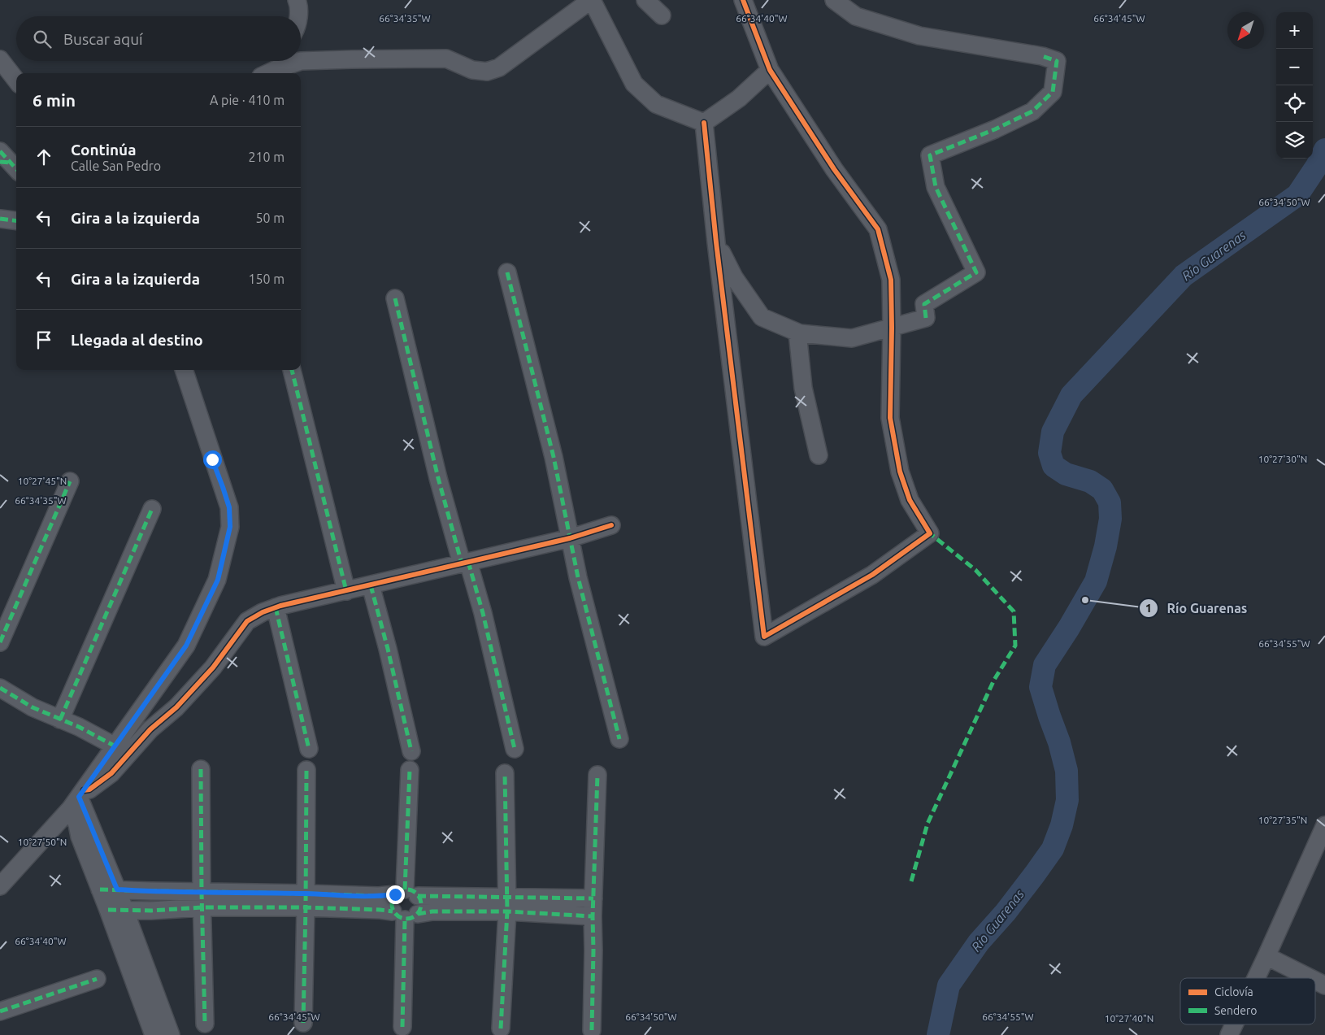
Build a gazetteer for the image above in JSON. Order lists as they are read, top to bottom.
{
  "water": ["Río Guarenas"],
  "places": ["Río Guarenas"],
  "legend": ["Ciclovía", "Sendero"],
  "north": "bottom left",
  "page": {
    "map_buttons": ["+", "−"],
    "search": "Buscar aquí",
    "heading": ["6 min", "A pie · 410 m"],
    "list": [
      ["Continúa", "Calle San Pedro", "210 m"],
      ["Gira a la izquierda", "50 m"],
      ["Gira a la izquierda", "150 m"],
      "Llegada al destino"
    ]
  },
  "coordinates": [
    "66°34'35\"W",
    "66°34'40\"W",
    "66°34'45\"W",
    "66°34'50\"W",
    "10°27'30\"N",
    "10°27'45\"N",
    "66°34'55\"W",
    "10°27'35\"N",
    "10°27'50\"N",
    "10°27'40\"N"
  ]
}
